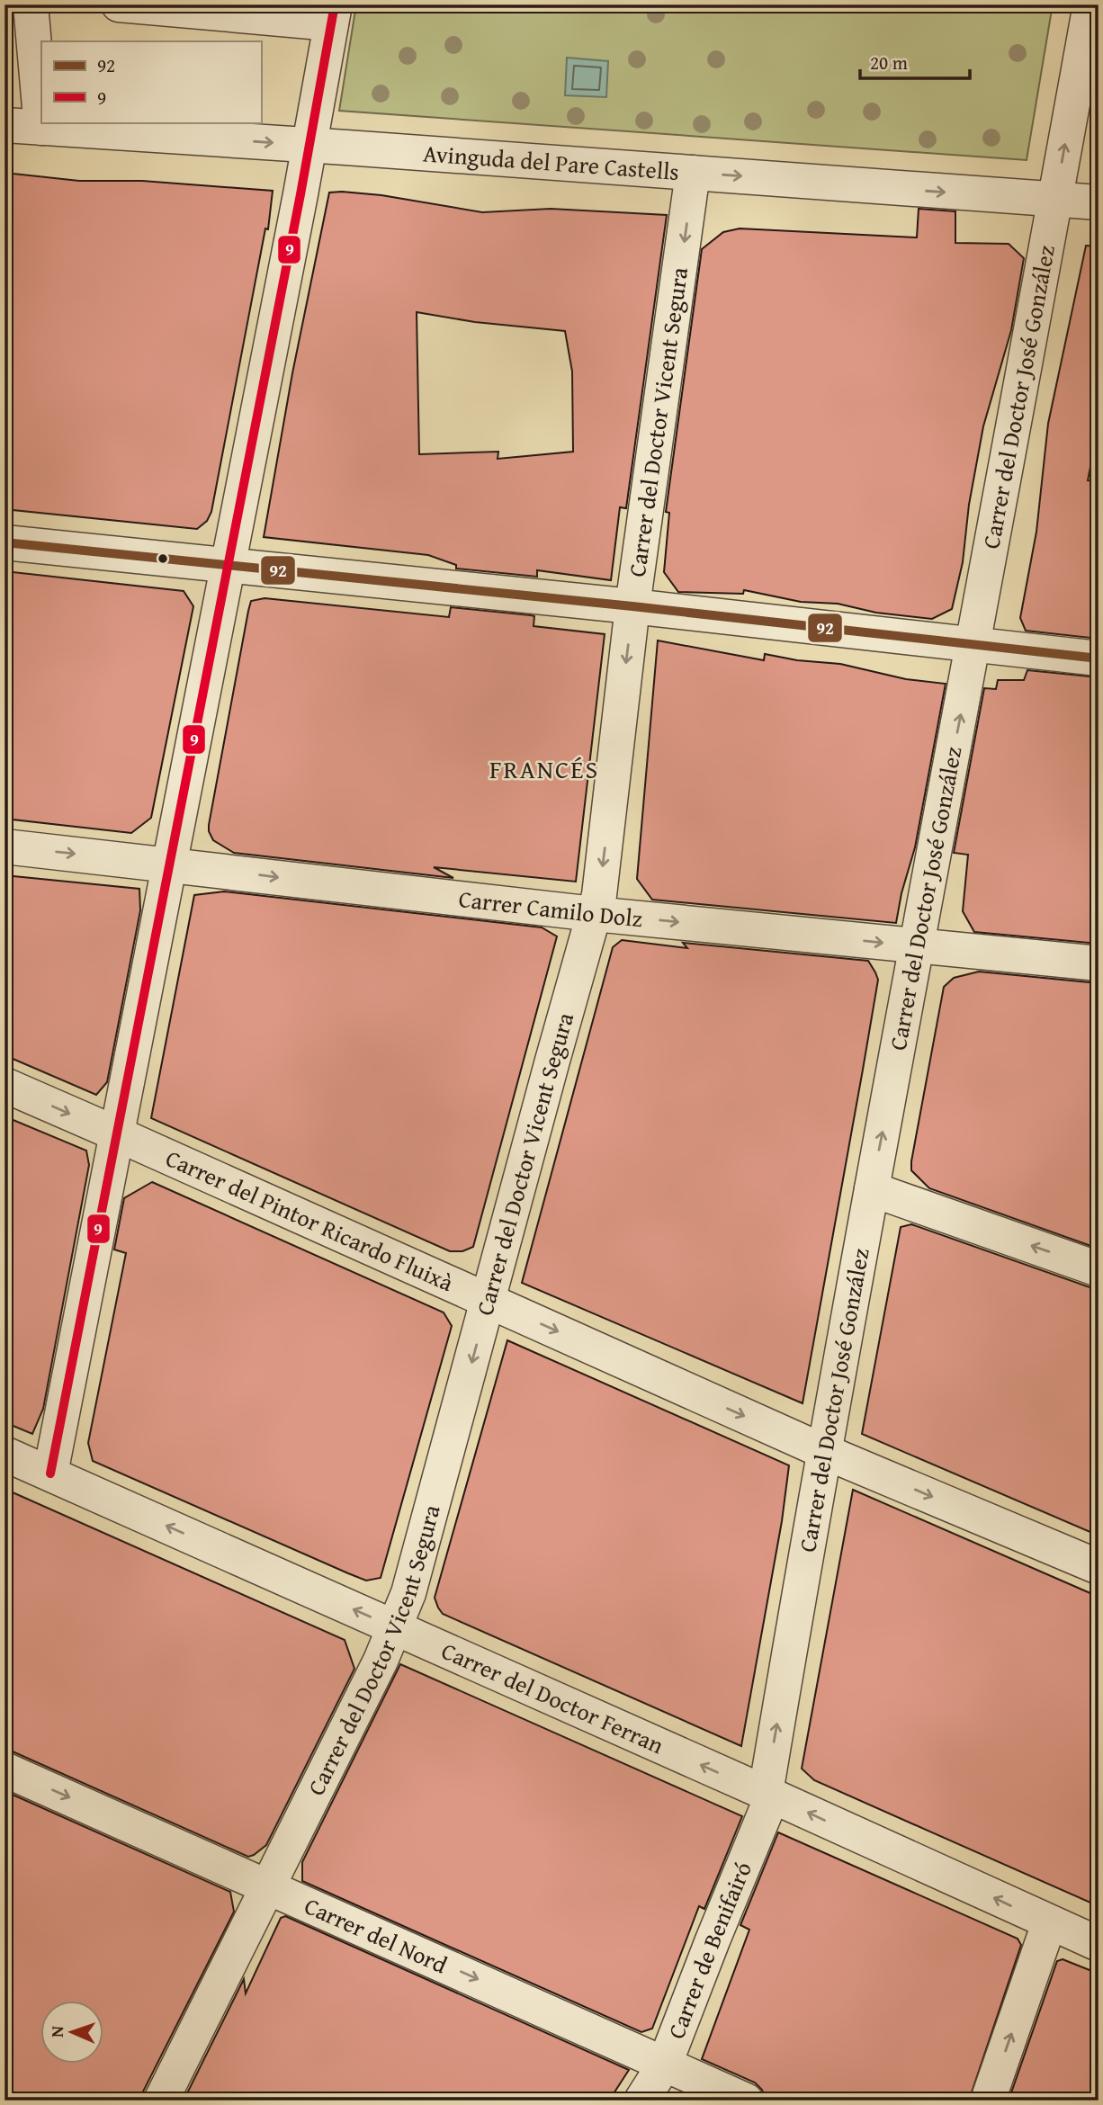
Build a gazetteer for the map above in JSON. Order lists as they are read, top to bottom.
{
  "streets": {
    "street": [
      "Avinguda del Pare Castells",
      "Carrer del Doctor José González",
      "Carrer del Doctor Vicent Segura",
      "Carrer Camilo Dolz",
      "Carrer del Pintor Ricardo Fluixà",
      "Carrer del Doctor Ferran",
      "Carrer del Nord",
      "Carrer de Benifairó"
    ]
  },
  "crossings": [
    ["Avinguda del Pare Castells", "Carrer del Doctor José González"],
    ["Avinguda del Pare Castells", "Carrer del Doctor Vicent Segura"],
    ["Carrer del Doctor José González", "Carrer Camilo Dolz"],
    ["Carrer del Doctor José González", "Carrer del Pintor Ricardo Fluixà"],
    ["Carrer del Doctor José González", "Carrer del Doctor Ferran"],
    ["Carrer del Doctor José González", "Carrer de Benifairó"],
    ["Carrer del Doctor Vicent Segura", "Carrer Camilo Dolz"],
    ["Carrer del Doctor Vicent Segura", "Carrer del Pintor Ricardo Fluixà"],
    ["Carrer del Doctor Vicent Segura", "Carrer del Doctor Ferran"],
    ["Carrer del Doctor Vicent Segura", "Carrer del Nord"],
    ["Carrer del Doctor Ferran", "Carrer de Benifairó"],
    ["Carrer del Nord", "Carrer de Benifairó"]
  ],
  "one_way": [
    "Carrer del Doctor José González",
    "Carrer del Doctor Vicent Segura",
    "Carrer del Doctor Ferran",
    "Carrer del Nord"
  ],
  "districts": ["FRANCÉS"],
  "lines": ["transit line 9", "transit line 92"],
  "legend": ["92", "9"],
  "scale_bar": "20 m",
  "north": "left"
}
